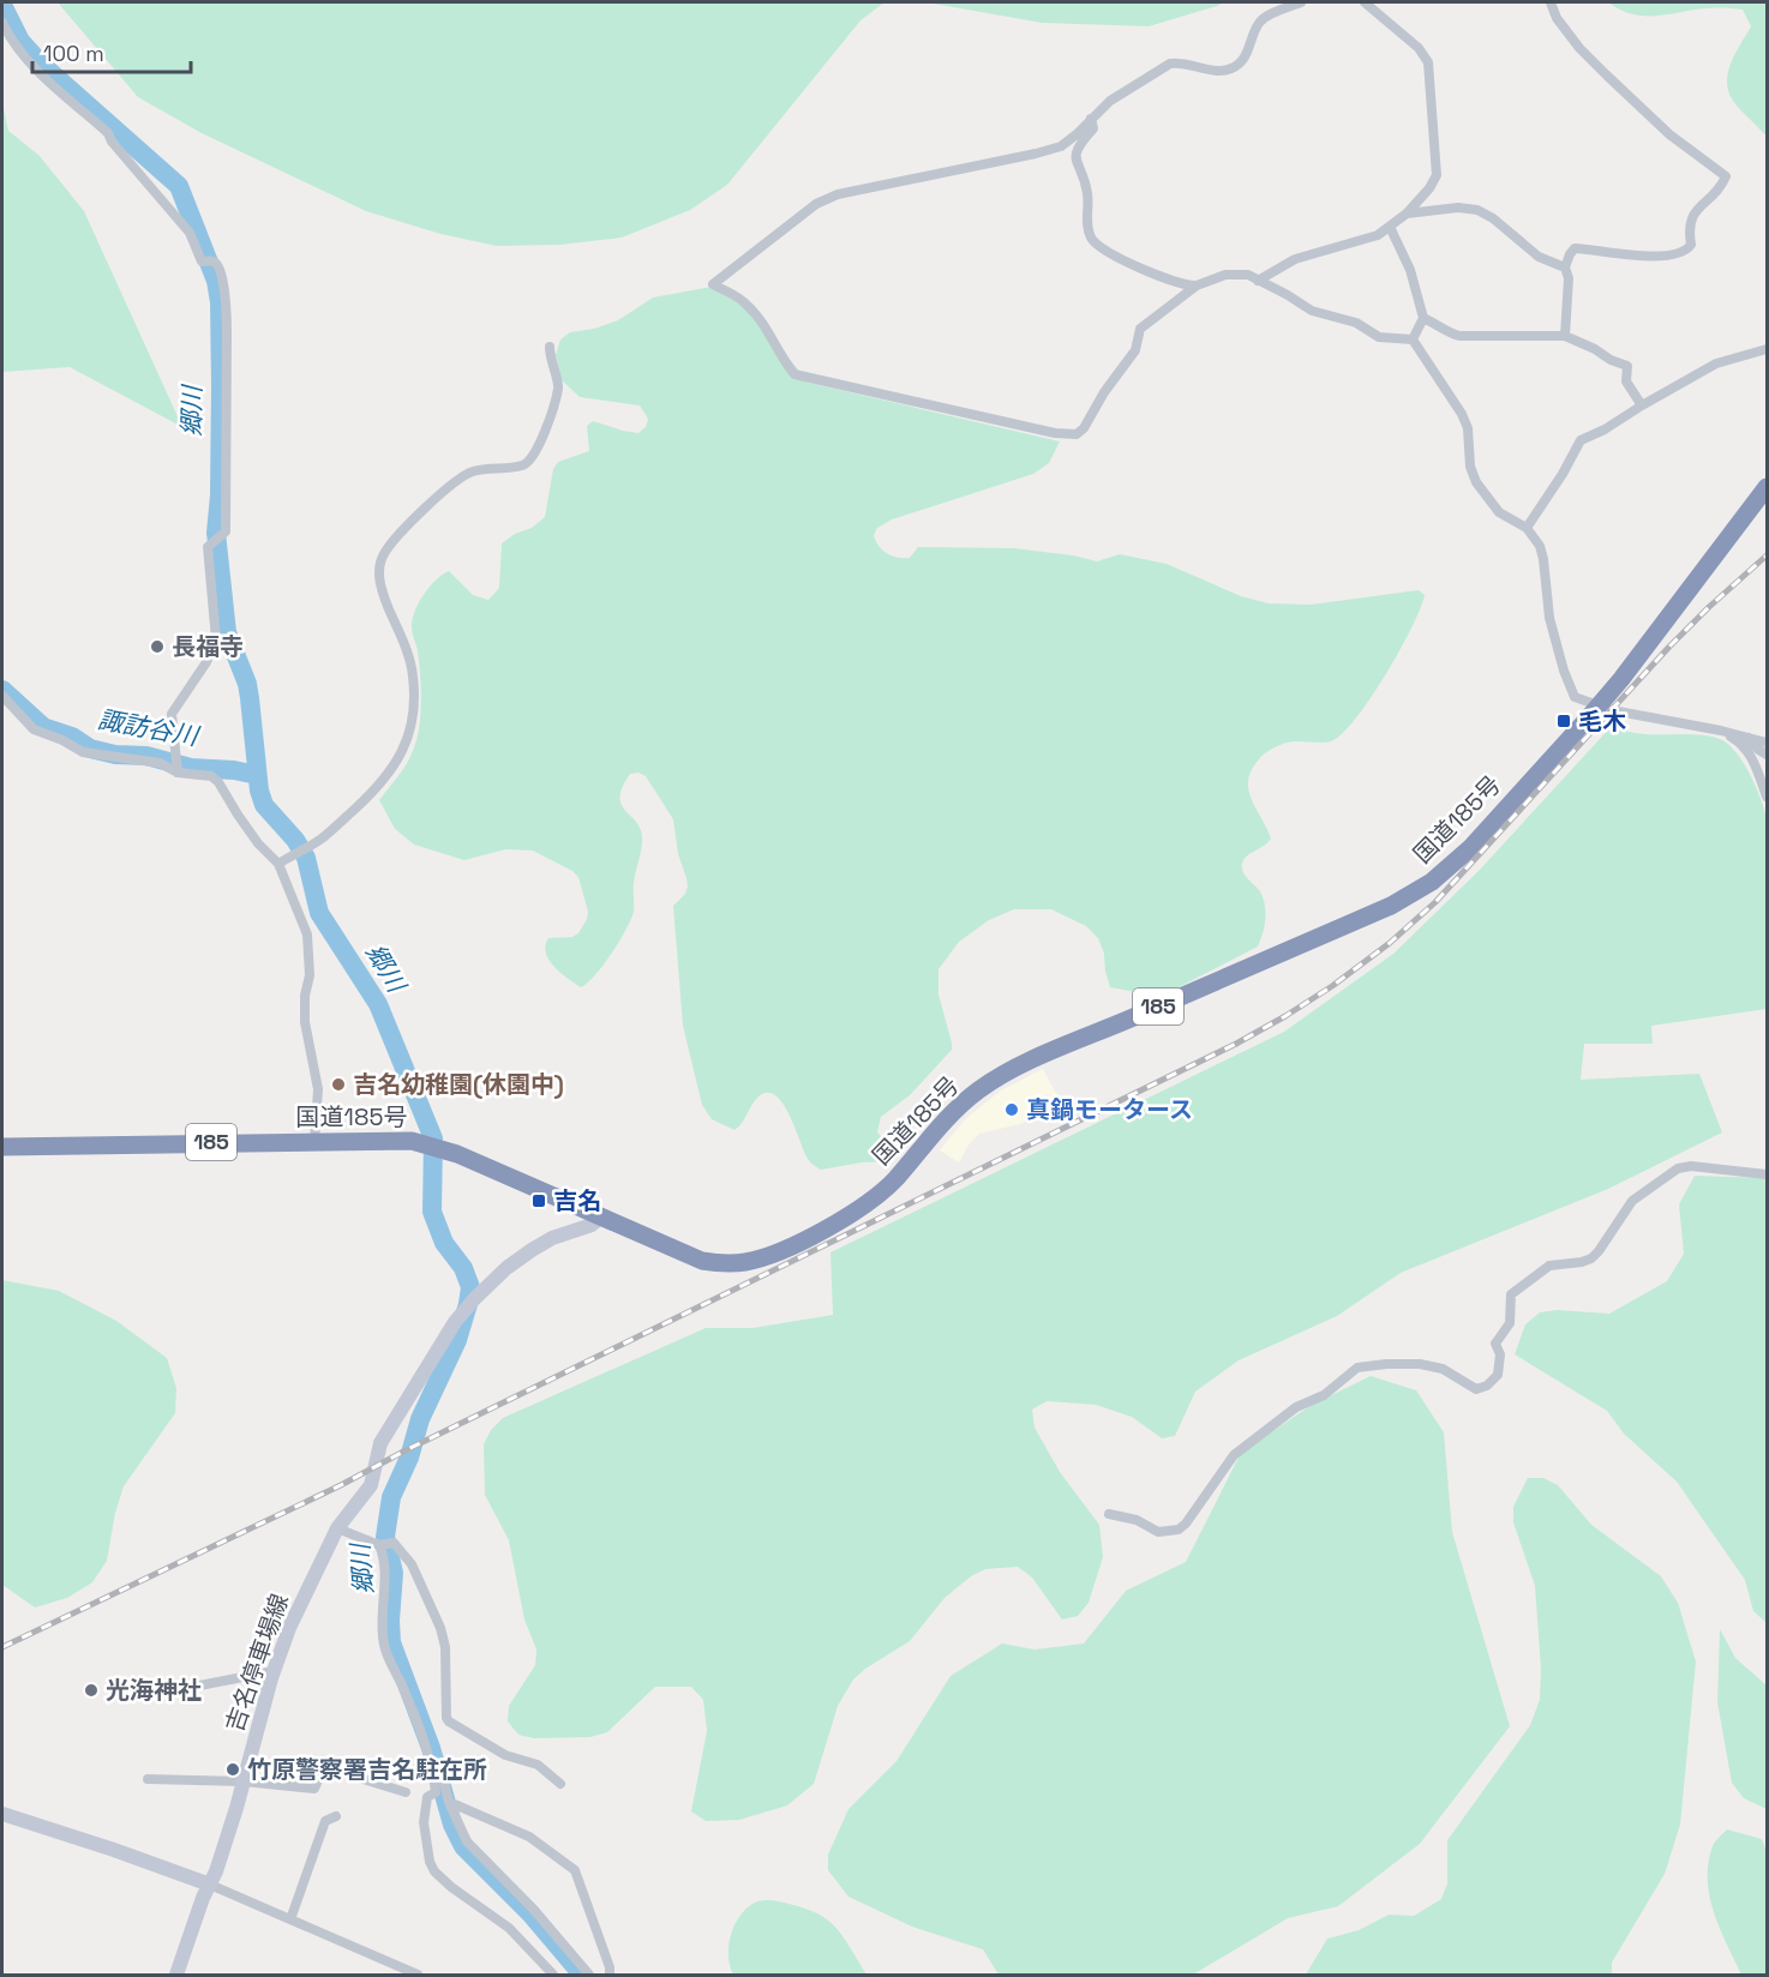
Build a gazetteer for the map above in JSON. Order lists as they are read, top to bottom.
{
  "streets": {
    "highway": ["国道185号", "185"],
    "main road": ["吉名停車場線"]
  },
  "crossings": [
    ["国道185号", "吉名停車場線"]
  ],
  "water": ["郷川", "諏訪谷川"],
  "places": {
    "other": [
      "長福寺",
      "吉名幼稚園(休園中)",
      "真鍋モータース",
      "光海神社",
      "竹原警察署吉名駐在所"
    ],
    "transit": ["毛木", "吉名"]
  },
  "scale_bar": "100 m"
}
